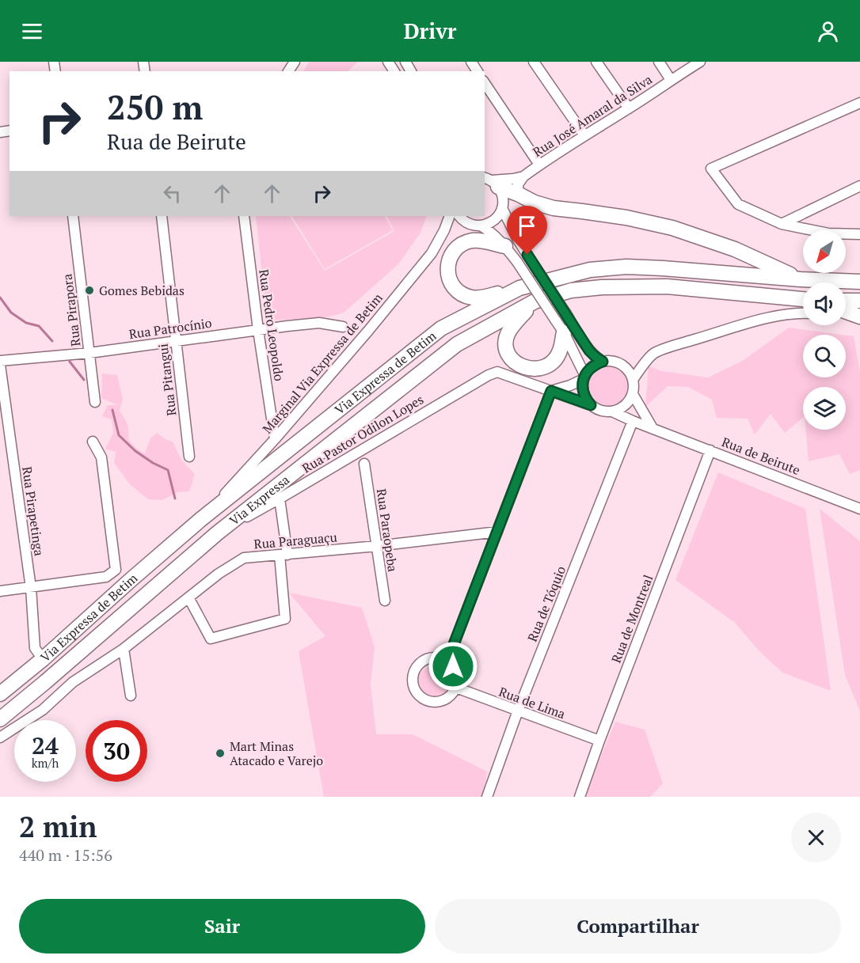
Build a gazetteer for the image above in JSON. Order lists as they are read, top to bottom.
{
  "streets": {
    "highway": ["Via Expressa de Betim", "Via Expressa"],
    "street": [
      "Rua José Amaral da Silva",
      "Rua Pirapora",
      "Rua Pedro Leopoldo",
      "Rua Patrocínio",
      "Marginal Via Expressa de Betim",
      "Rua Pitangui",
      "Rua Pastor Odilon Lopes",
      "Rua de Beirute",
      "Rua Pirapetinga",
      "Rua Paraopeba",
      "Rua Paraguaçu",
      "Rua de Tóquio",
      "Rua de Montreal",
      "Rua de Lima"
    ]
  },
  "crossings": [
    ["Rua Pirapora", "Rua Patrocínio"],
    ["Rua Pedro Leopoldo", "Rua Patrocínio"],
    ["Rua Pedro Leopoldo", "Marginal Via Expressa de Betim"],
    ["Rua Patrocínio", "Rua Pitangui"],
    ["Marginal Via Expressa de Betim", "Via Expressa de Betim"],
    ["Via Expressa de Betim", "Rua Pirapetinga"],
    ["Rua Pastor Odilon Lopes", "Via Expressa"],
    ["Rua de Beirute", "Rua de Tóquio"],
    ["Rua de Beirute", "Rua de Montreal"],
    ["Rua Paraopeba", "Rua Paraguaçu"],
    ["Rua de Tóquio", "Rua de Lima"],
    ["Rua de Montreal", "Rua de Lima"]
  ],
  "places": ["Gomes Bebidas", "Mart Minas Atacado e Varejo"],
  "north": "bottom left",
  "page": {
    "header": "Drivr",
    "turn": ["250 m", "Rua de Beirute"],
    "speed": "24 km/h",
    "limit": "30",
    "heading": ["2 min", "440 m · 15:56"],
    "buttons": ["Sair", "Compartilhar"]
  }
}
